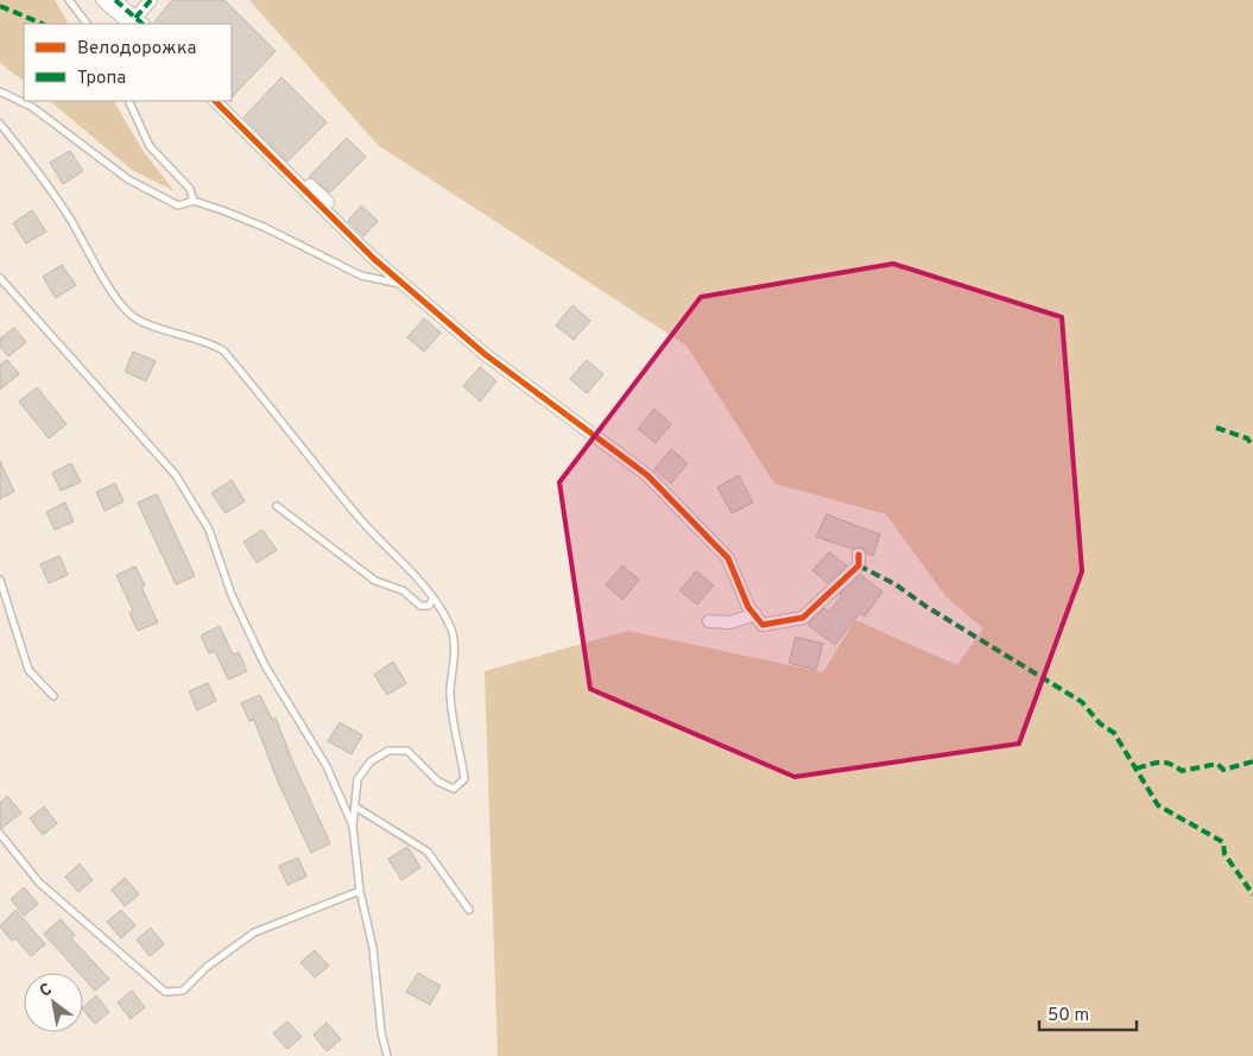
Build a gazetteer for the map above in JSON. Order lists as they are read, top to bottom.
{
  "legend": ["Велодорожка", "Тропа"],
  "scale_bar": "50 m",
  "north": "top left"
}
